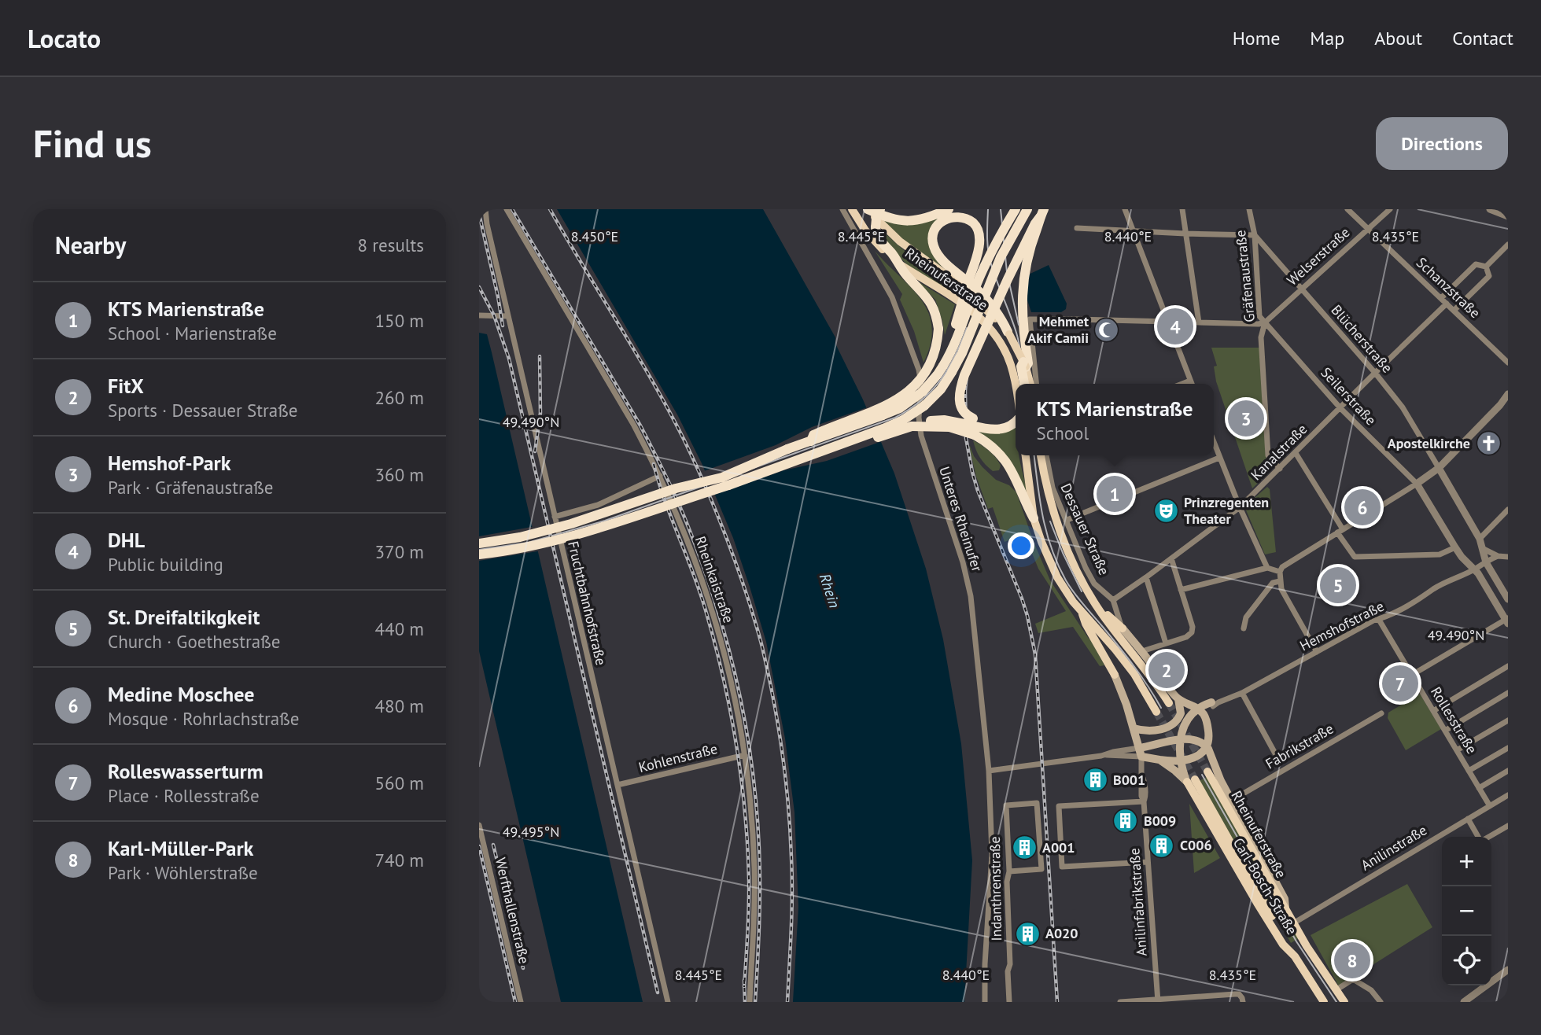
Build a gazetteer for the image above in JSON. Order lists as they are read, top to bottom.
{
  "streets": {
    "main road": ["Rheinuferstraße", "Dessauer Straße", "Carl-Bosch-Straße"],
    "street": [
      "Welserstraße",
      "Gräfenaustraße",
      "Schanzstraße",
      "Blücherstraße",
      "Seilerstraße",
      "Kanalstraße",
      "Unteres Rheinufer",
      "Rheinkaistraße",
      "Fruchtbahnhofstraße",
      "Hemshofstraße",
      "Rollesstraße",
      "Fabrikstraße",
      "Kohlenstraße",
      "Anilinstraße",
      "Indanthrenstraße",
      "Anilinfabrikstraße",
      "Werfthallenstraße"
    ]
  },
  "crossings": [
    ["Welserstraße", "Gräfenaustraße"],
    ["Welserstraße", "Schanzstraße"],
    ["Welserstraße", "Blücherstraße"],
    ["Welserstraße", "Seilerstraße"],
    ["Gräfenaustraße", "Blücherstraße"],
    ["Gräfenaustraße", "Seilerstraße"],
    ["Gräfenaustraße", "Kanalstraße"],
    ["Rheinuferstraße", "Carl-Bosch-Straße"],
    ["Schanzstraße", "Kanalstraße"],
    ["Blücherstraße", "Kanalstraße"],
    ["Seilerstraße", "Kanalstraße"],
    ["Kanalstraße", "Dessauer Straße"],
    ["Rheinkaistraße", "Kohlenstraße"],
    ["Fruchtbahnhofstraße", "Kohlenstraße"],
    ["Hemshofstraße", "Rollesstraße"],
    ["Rollesstraße", "Anilinstraße"],
    ["Anilinstraße", "Carl-Bosch-Straße"]
  ],
  "water": ["Rhein"],
  "places": {
    "mosque": ["Mehmet Akif Camii"],
    "church": ["Apostelkirche"],
    "theatre": ["Prinzregenten Theater"],
    "building": [
      "B001",
      "B009",
      "C006",
      "A001",
      "A020"
    ]
  },
  "page": {
    "header": "Locato",
    "nav": [
      "Home",
      "Map",
      "About",
      "Contact"
    ],
    "buttons": "Directions",
    "title": "Find us",
    "heading": ["Nearby", "8 results"],
    "list": [
      {
        "mark": "1",
        "name": "KTS Marienstraße",
        "note": "School · Marienstraße",
        "value": "150 m"
      },
      {
        "mark": "2",
        "name": "FitX",
        "note": "Sports · Dessauer Straße",
        "value": "260 m"
      },
      {
        "mark": "3",
        "name": "Hemshof-Park",
        "note": "Park · Gräfenaustraße",
        "value": "360 m"
      },
      {
        "mark": "4",
        "name": "DHL",
        "note": "Public building",
        "value": "370 m"
      },
      {
        "mark": "5",
        "name": "St. Dreifaltikgkeit",
        "note": "Church · Goethestraße",
        "value": "440 m"
      },
      {
        "mark": "6",
        "name": "Medine Moschee",
        "note": "Mosque · Rohrlachstraße",
        "value": "480 m"
      },
      {
        "mark": "7",
        "name": "Rolleswasserturm",
        "note": "Place · Rollesstraße",
        "value": "560 m"
      },
      {
        "mark": "8",
        "name": "Karl-Müller-Park",
        "note": "Park · Wöhlerstraße",
        "value": "740 m"
      }
    ],
    "pins": [
      "4",
      "3",
      "1",
      "6",
      "5",
      "2",
      "7",
      "8"
    ],
    "popup": ["KTS Marienstraße", "School"],
    "map_buttons": ["+", "−"]
  },
  "coordinates": [
    "8.450°E",
    "8.445°E",
    "8.440°E",
    "8.435°E",
    "49.490°N",
    "49.495°N"
  ]
}
